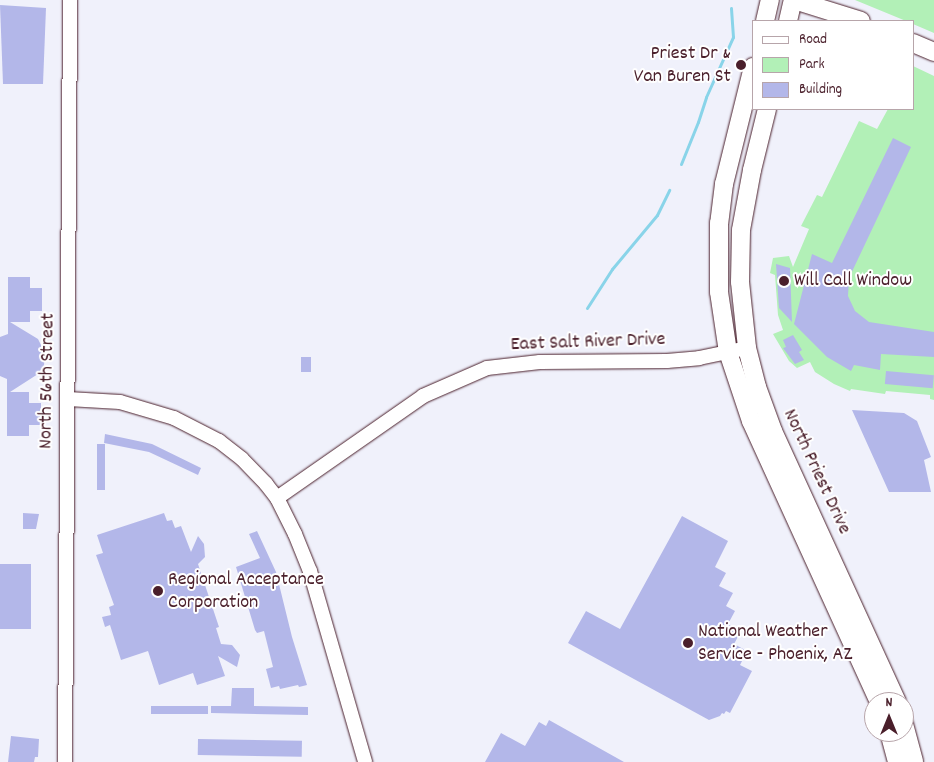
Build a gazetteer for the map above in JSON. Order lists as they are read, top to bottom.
{
  "streets": {
    "main road": ["North Priest Drive"],
    "street": ["East Salt River Drive", "North 56th Street"]
  },
  "crossings": [
    ["East Salt River Drive", "North Priest Drive"]
  ],
  "places": [
    "Priest Dr & Van Buren St",
    "Will Call Window",
    "Regional Acceptance Corporation",
    "National Weather Service - Phoenix, AZ"
  ],
  "legend": ["Road", "Park", "Building"],
  "north": "top"
}
